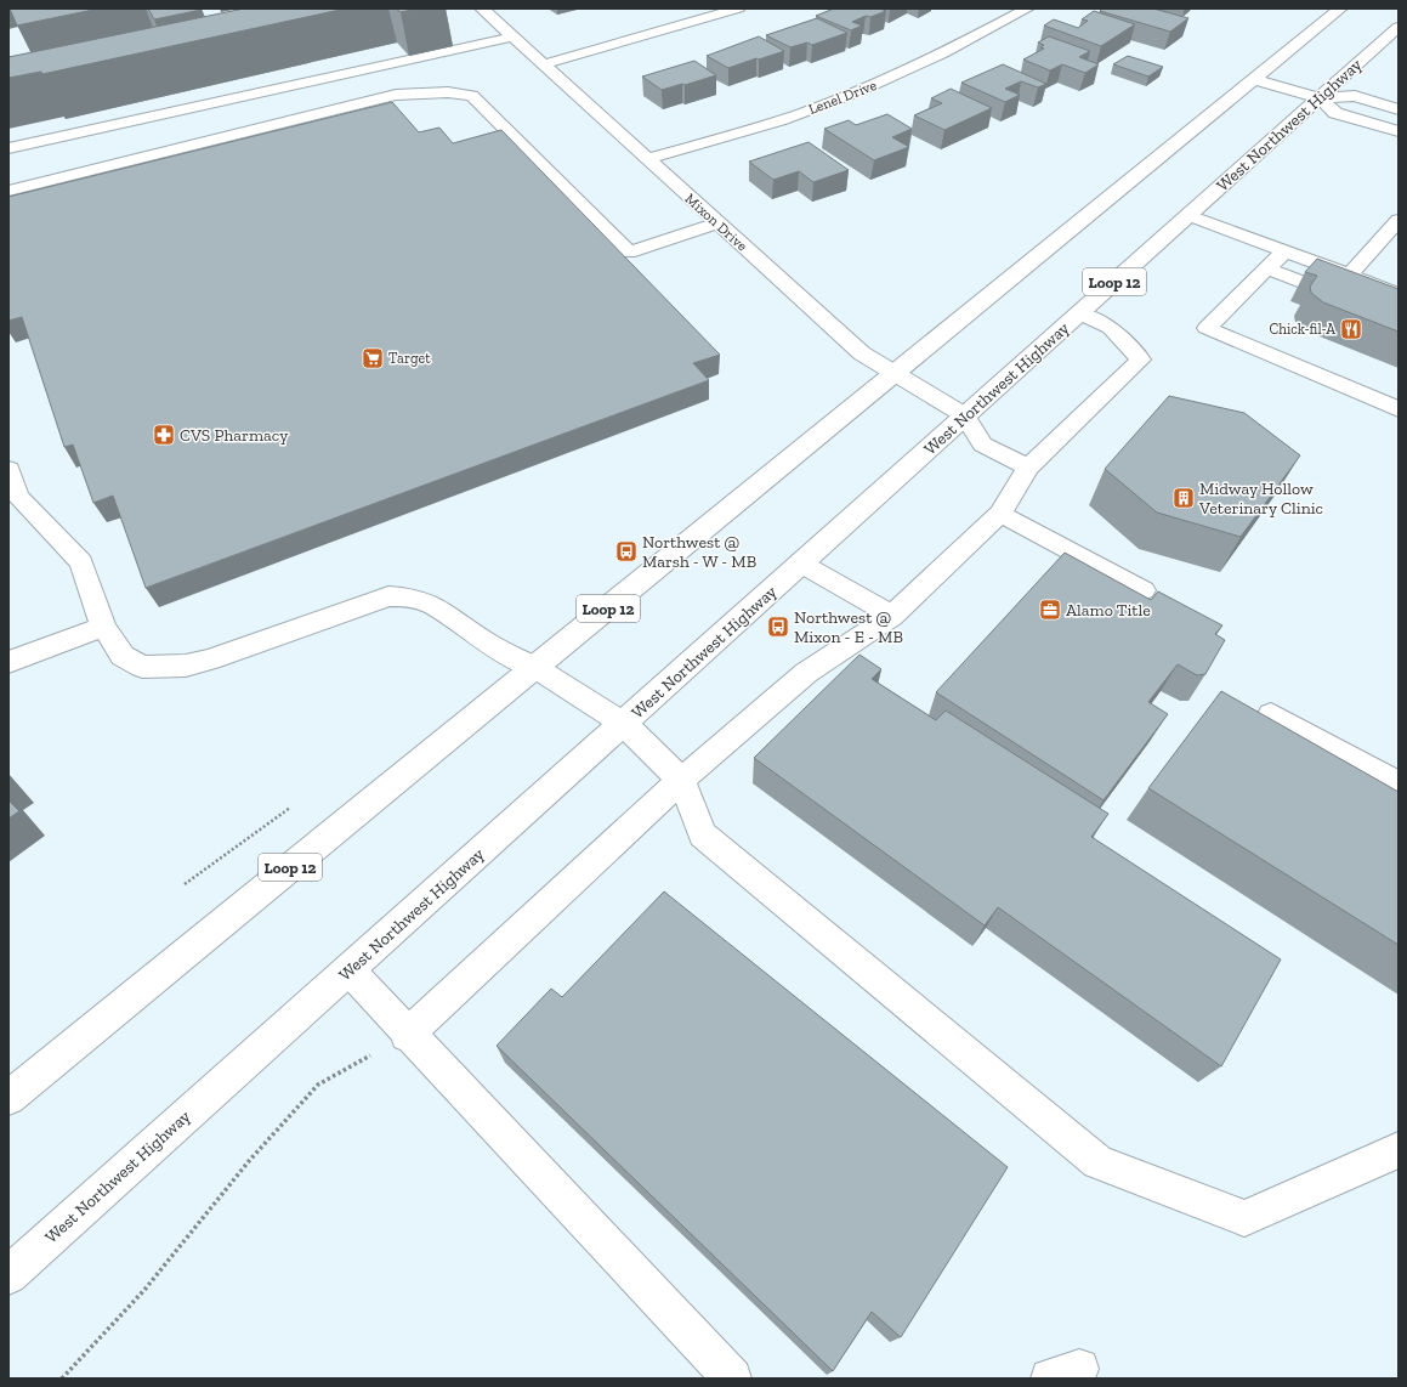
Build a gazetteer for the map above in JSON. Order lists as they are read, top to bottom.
{
  "streets": {
    "main road": [
      "Lenel Drive",
      "West Northwest Highway",
      "Mixon Drive",
      "Loop 12"
    ]
  },
  "crossings": [
    ["Lenel Drive", "Mixon Drive"],
    ["West Northwest Highway", "Mixon Drive"],
    ["Mixon Drive", "Loop 12"]
  ],
  "places": {
    "restaurant": ["Chick-fil-A"],
    "supermarket": ["Target"],
    "pharmacy": ["CVS Pharmacy"],
    "building": ["Midway Hollow Veterinary Clinic"],
    "bus stop": ["Northwest @ Marsh - W - MB", "Northwest @ Mixon - E - MB"],
    "office": ["Alamo Title"]
  }
}
